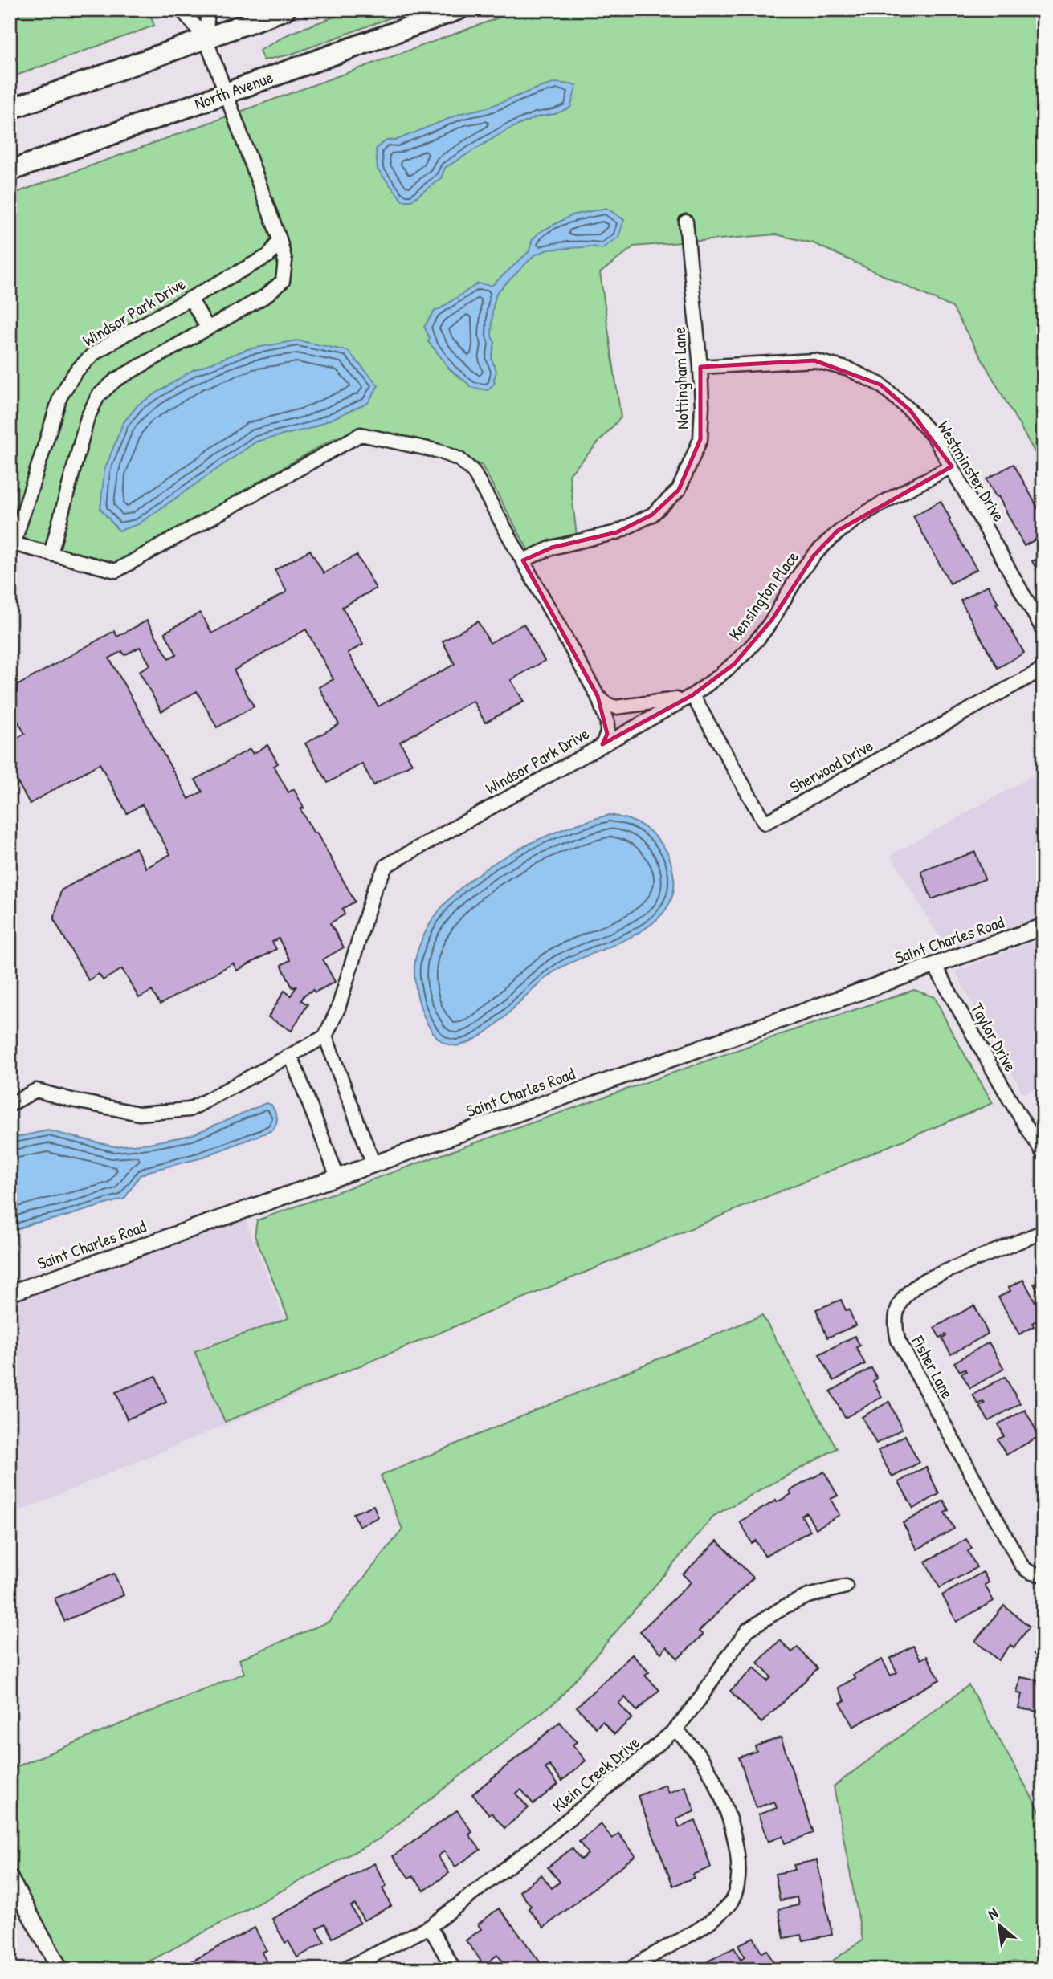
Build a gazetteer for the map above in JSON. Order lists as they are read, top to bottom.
{
  "streets": {
    "main road": ["North Avenue"],
    "street": [
      "Windsor Park Drive",
      "Nottingham Lane",
      "Westminster Drive",
      "Kensington Place",
      "Sherwood Drive",
      "Saint Charles Road",
      "Taylor Drive",
      "Fisher Lane",
      "Klein Creek Drive"
    ]
  },
  "crossings": [
    ["Windsor Park Drive", "Nottingham Lane"],
    ["Windsor Park Drive", "Kensington Place"],
    ["Nottingham Lane", "Westminster Drive"],
    ["Westminster Drive", "Kensington Place"],
    ["Kensington Place", "Sherwood Drive"],
    ["Saint Charles Road", "Taylor Drive"]
  ],
  "north": "top left"
}
